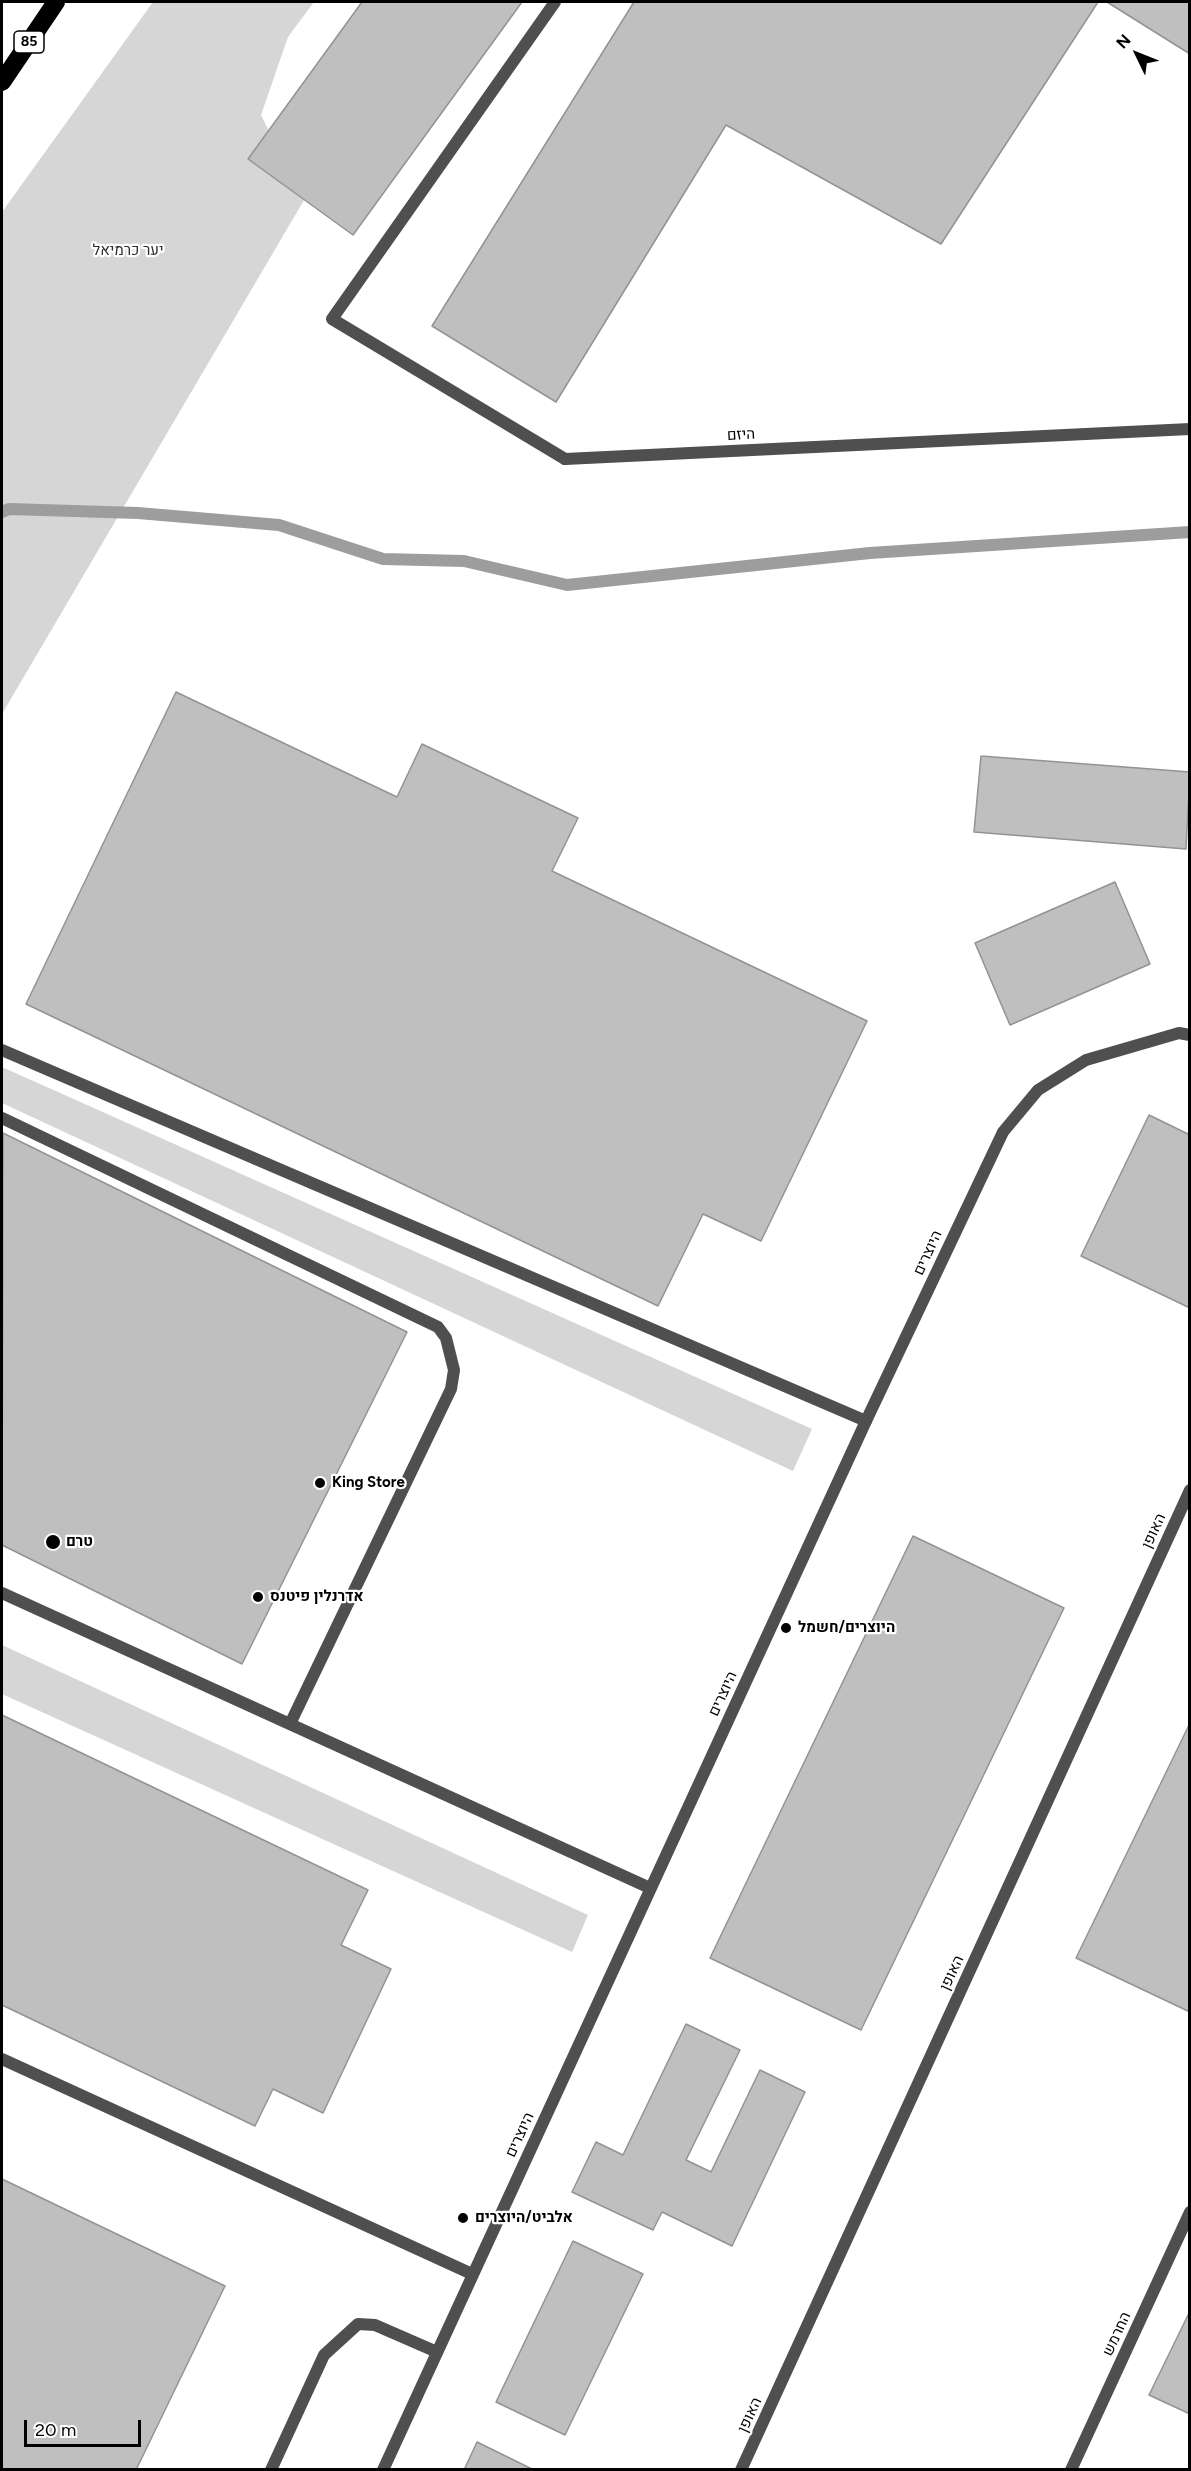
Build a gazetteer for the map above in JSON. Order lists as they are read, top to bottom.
{
  "streets": {
    "highway": ["85"],
    "street": [
      "היזם",
      "היוצרים",
      "האופן",
      "החרמש"
    ]
  },
  "parks": ["יער כרמיאל"],
  "places": [
    "King Store",
    "טרם",
    "אדרנלין פיטנס",
    "היוצרים/חשמל",
    "אלביט/היוצרים"
  ],
  "scale_bar": "20 m",
  "north": "top left"
}
